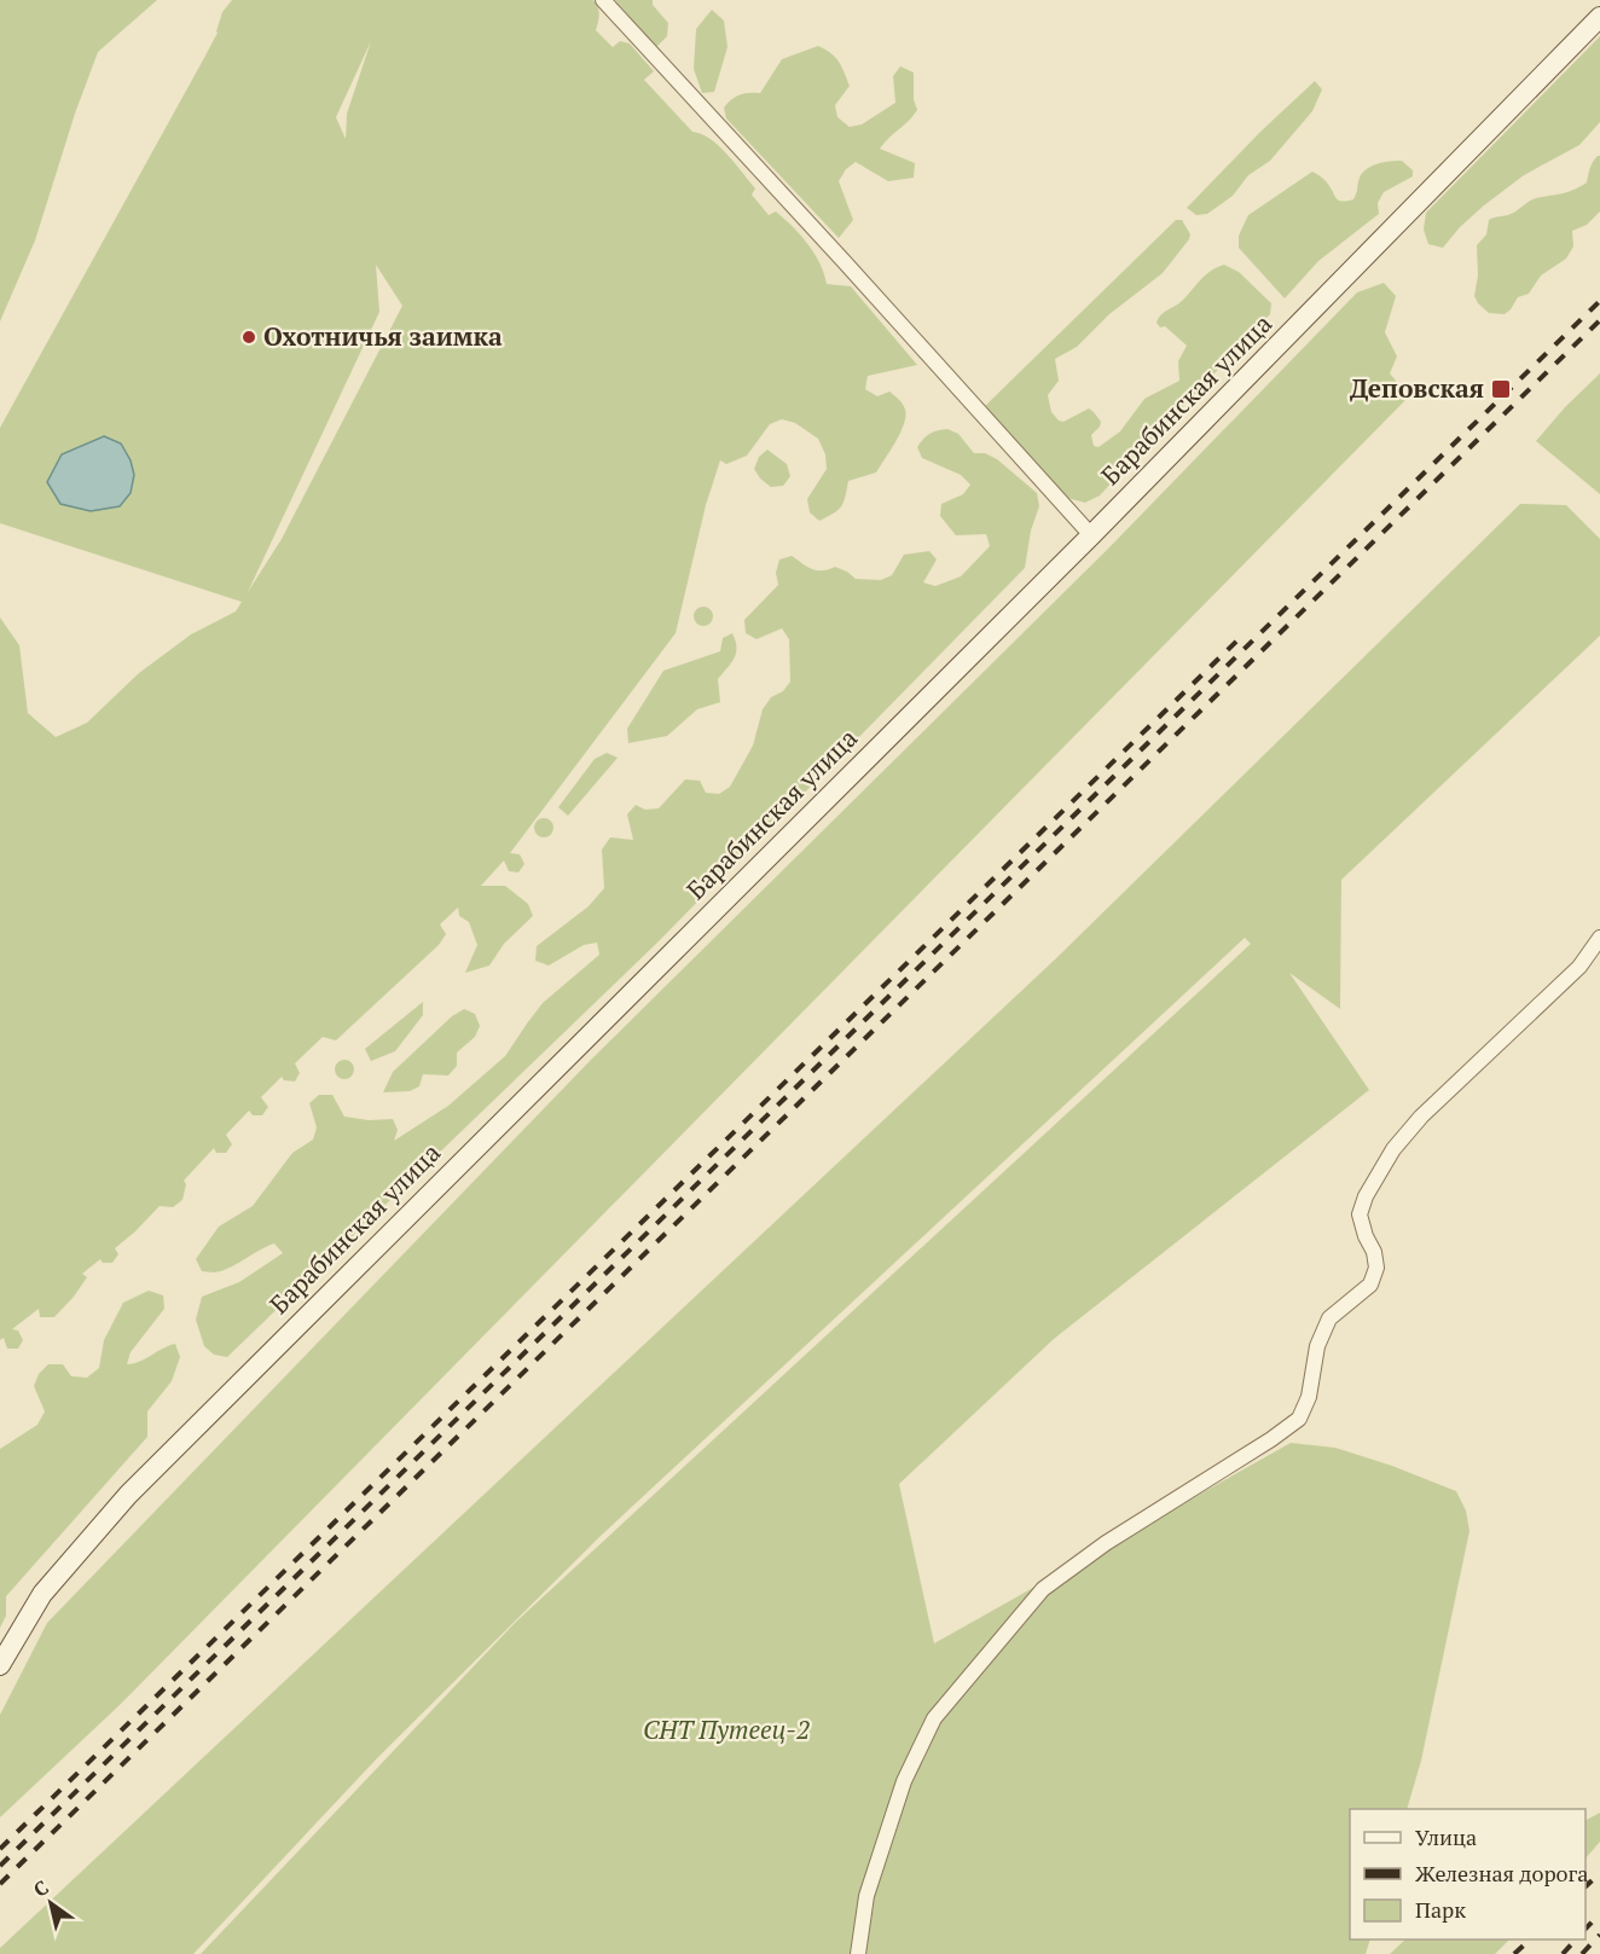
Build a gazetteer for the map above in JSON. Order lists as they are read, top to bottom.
{
  "streets": {
    "main road": ["Барабинская улица"]
  },
  "parks": ["СНТ Путеец-2"],
  "places": {
    "other": ["Охотничья заимка"],
    "transit": ["Деповская"]
  },
  "legend": ["Улица", "Железная дорога", "Парк"],
  "north": "top left"
}
